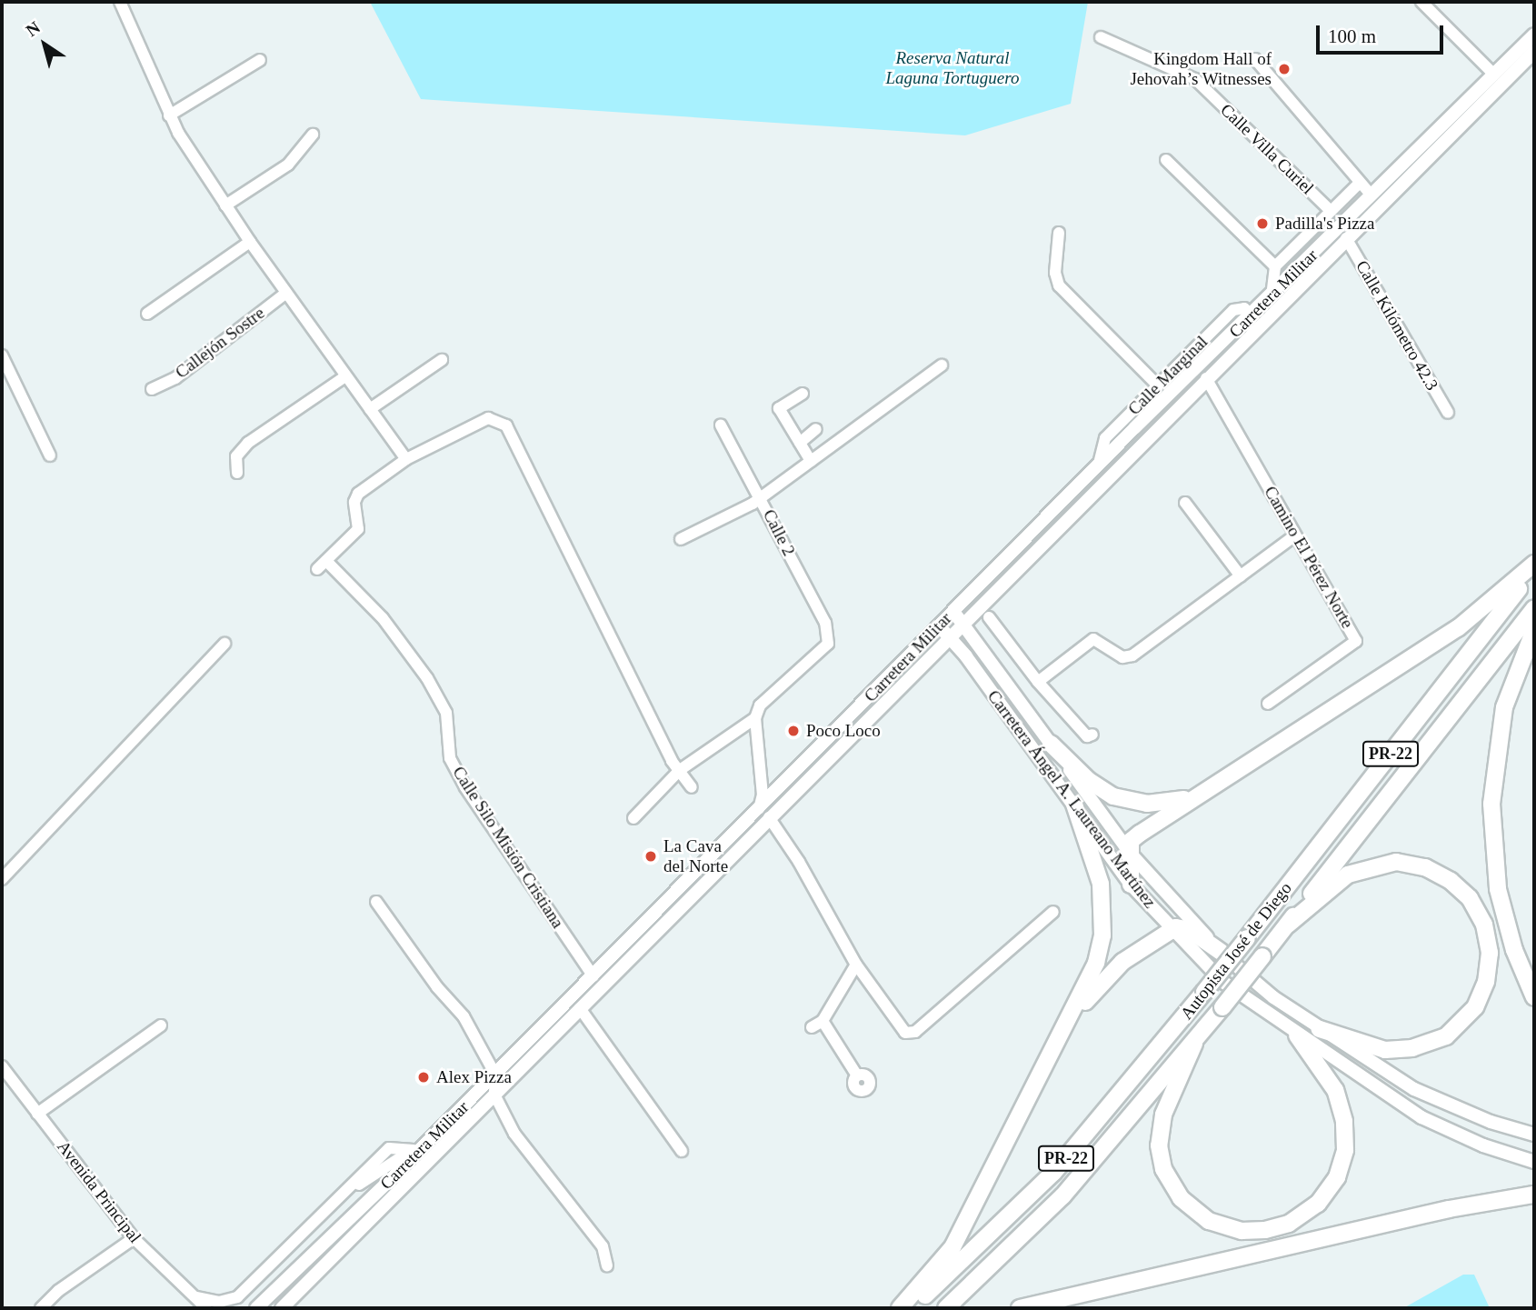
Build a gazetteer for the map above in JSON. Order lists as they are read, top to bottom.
{
  "streets": {
    "highway": ["PR-22", "Autopista José de Diego"],
    "main road": ["Carretera Militar", "Carretera Ángel A. Laureano Martínez"],
    "street": [
      "Calle Villa Curiel",
      "Calle Kilómetro 42.3",
      "Callejón Sostre",
      "Calle Marginal",
      "Calle 2",
      "Camino El Pérez Norte",
      "Calle Silo Misión Cristiana",
      "Avenida Principal"
    ]
  },
  "crossings": [
    ["Carretera Militar", "Calle Kilómetro 42.3"],
    ["Carretera Militar", "Calle Marginal"],
    ["Carretera Militar", "Camino El Pérez Norte"],
    ["Carretera Militar", "Carretera Ángel A. Laureano Martínez"],
    ["Carretera Militar", "Calle Silo Misión Cristiana"]
  ],
  "parks": ["Reserva Natural Laguna Tortuguero"],
  "places": [
    "Kingdom Hall of Jehovah’s Witnesses",
    "Padilla's Pizza",
    "Poco Loco",
    "La Cava del Norte",
    "Alex Pizza"
  ],
  "scale_bar": "100 m",
  "north": "top left"
}
